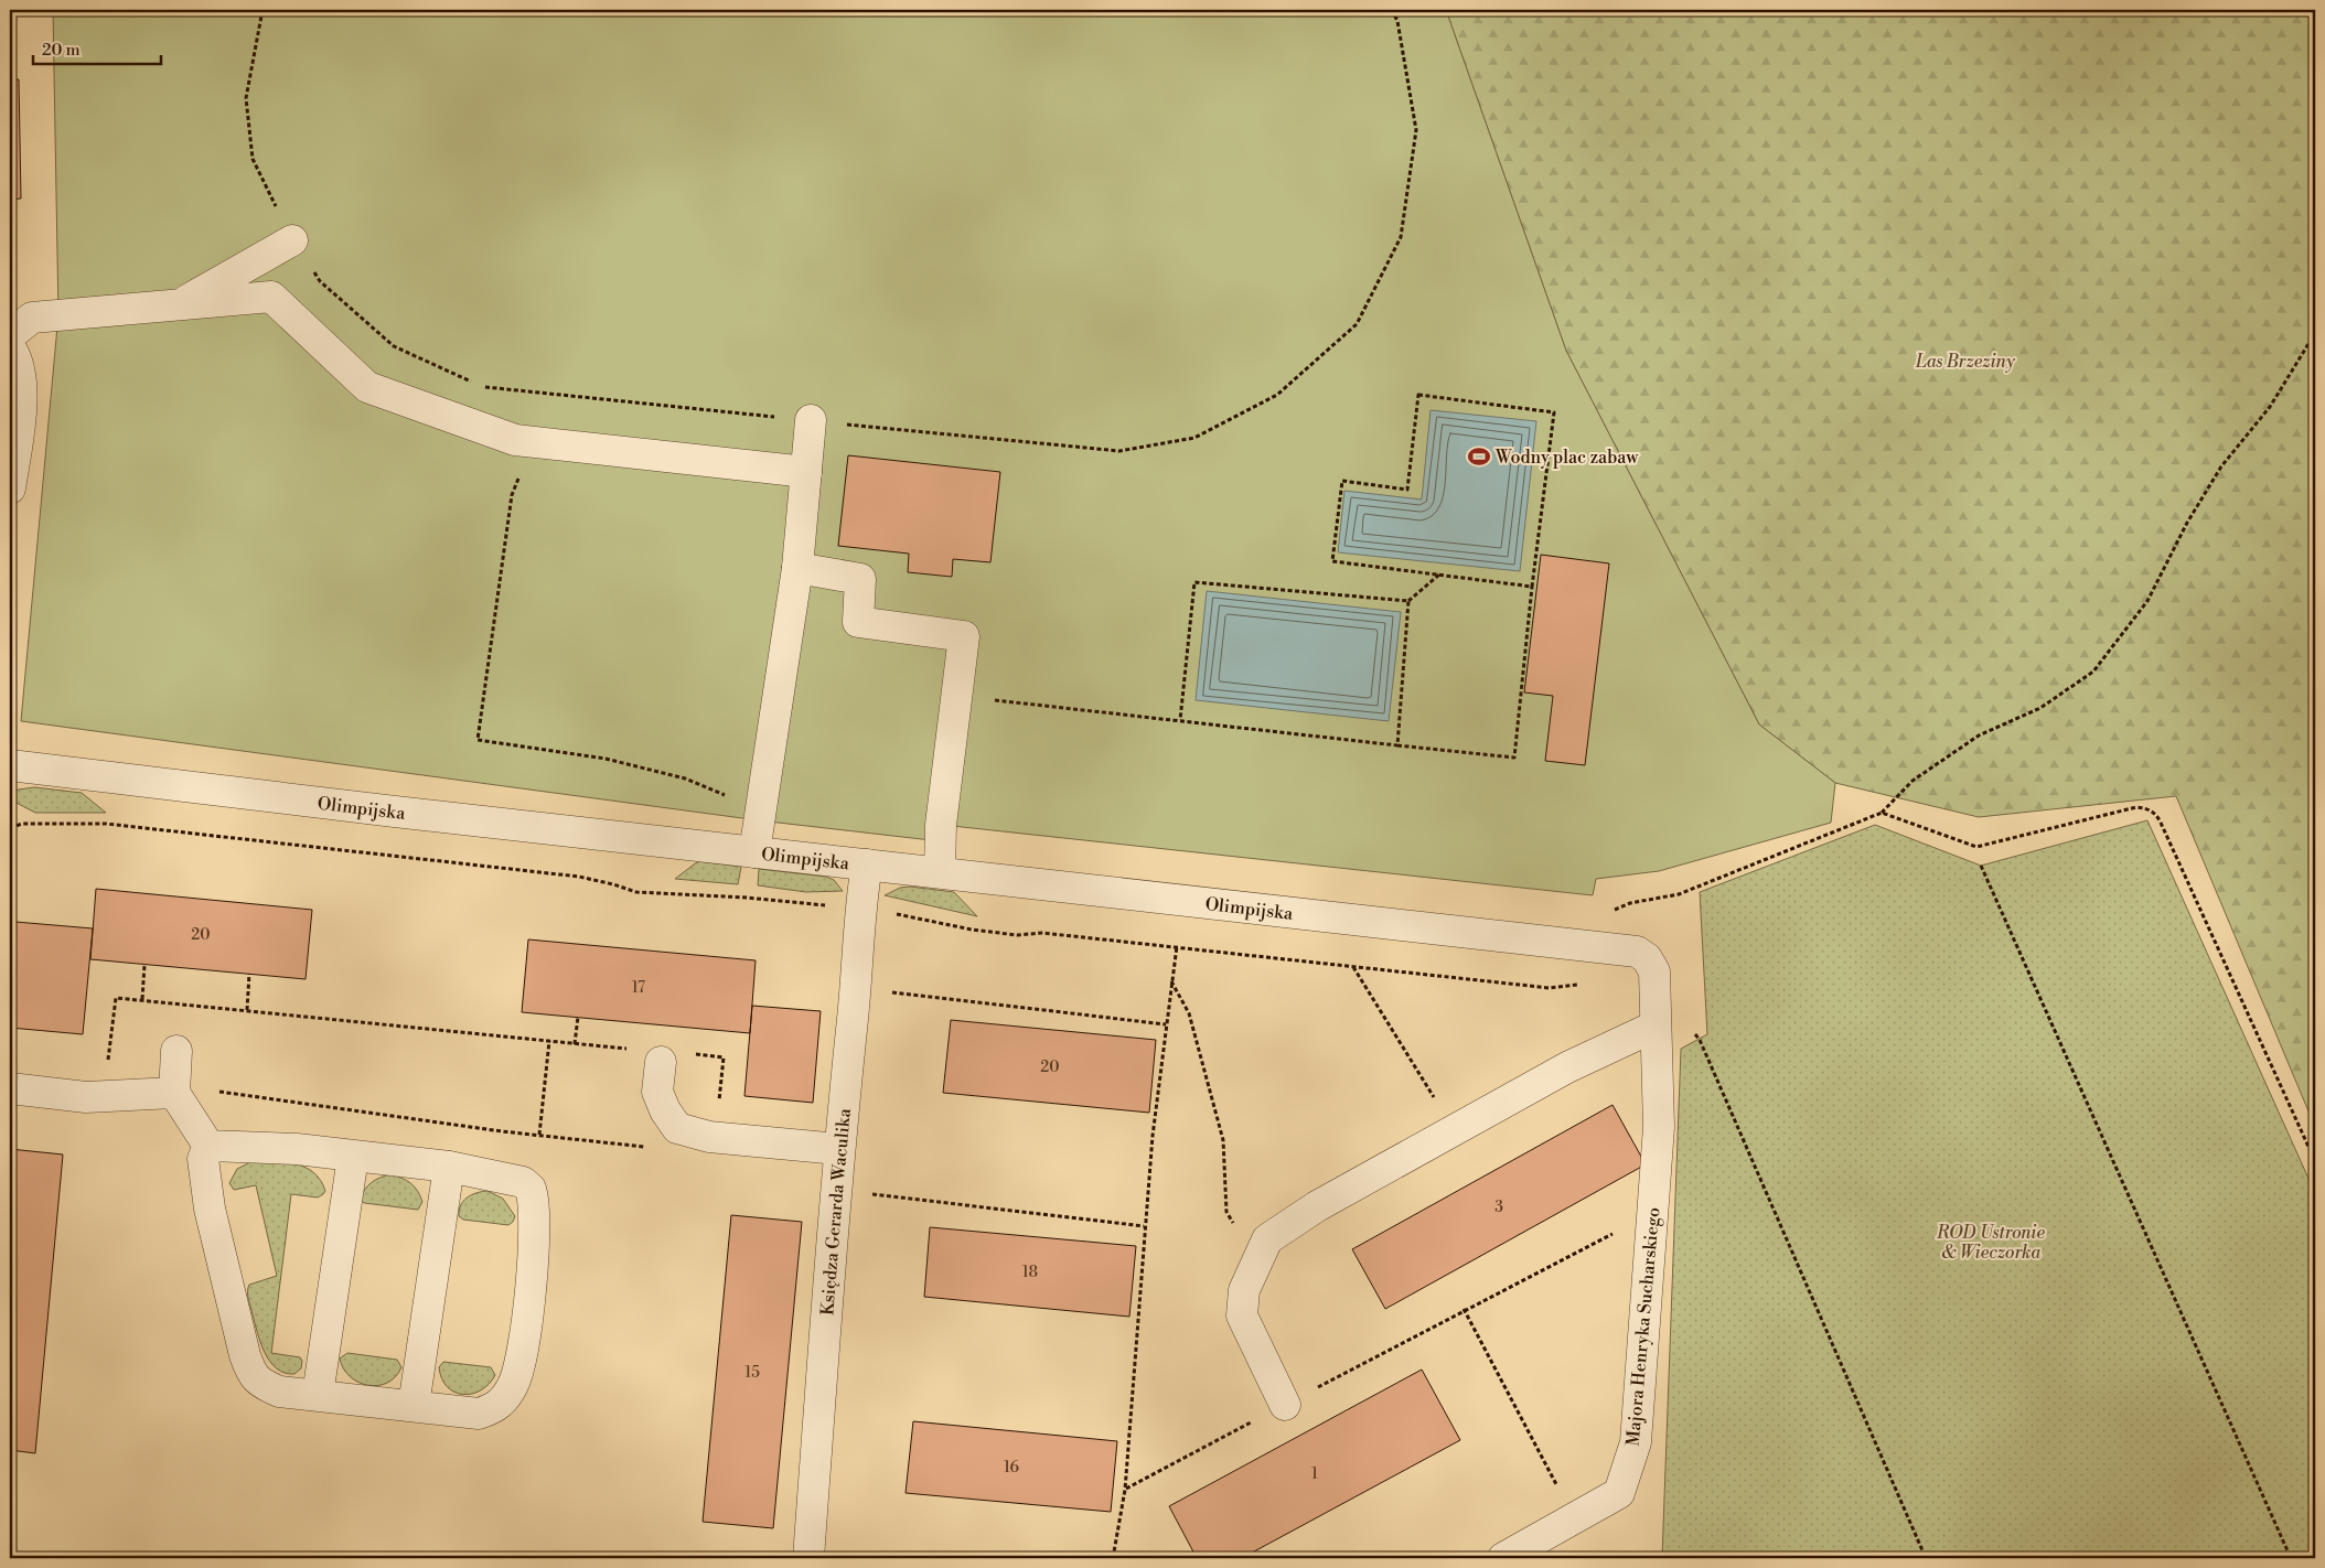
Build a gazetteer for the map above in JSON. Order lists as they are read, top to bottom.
{
  "streets": {
    "street": ["Olimpijska", "Księdza Gerarda Waculika", "Majora Henryka Sucharskiego"]
  },
  "crossings": [
    ["Olimpijska", "Księdza Gerarda Waculika"],
    ["Olimpijska", "Majora Henryka Sucharskiego"]
  ],
  "parks": ["Las Brzeziny", "ROD Ustronie & Wieczorka"],
  "places": {
    "sports": ["Wodny plac zabaw"]
  },
  "house_numbers": [
    "20",
    "17",
    "20",
    "3",
    "18",
    "15",
    "16",
    "1"
  ],
  "scale_bar": "20 m"
}
